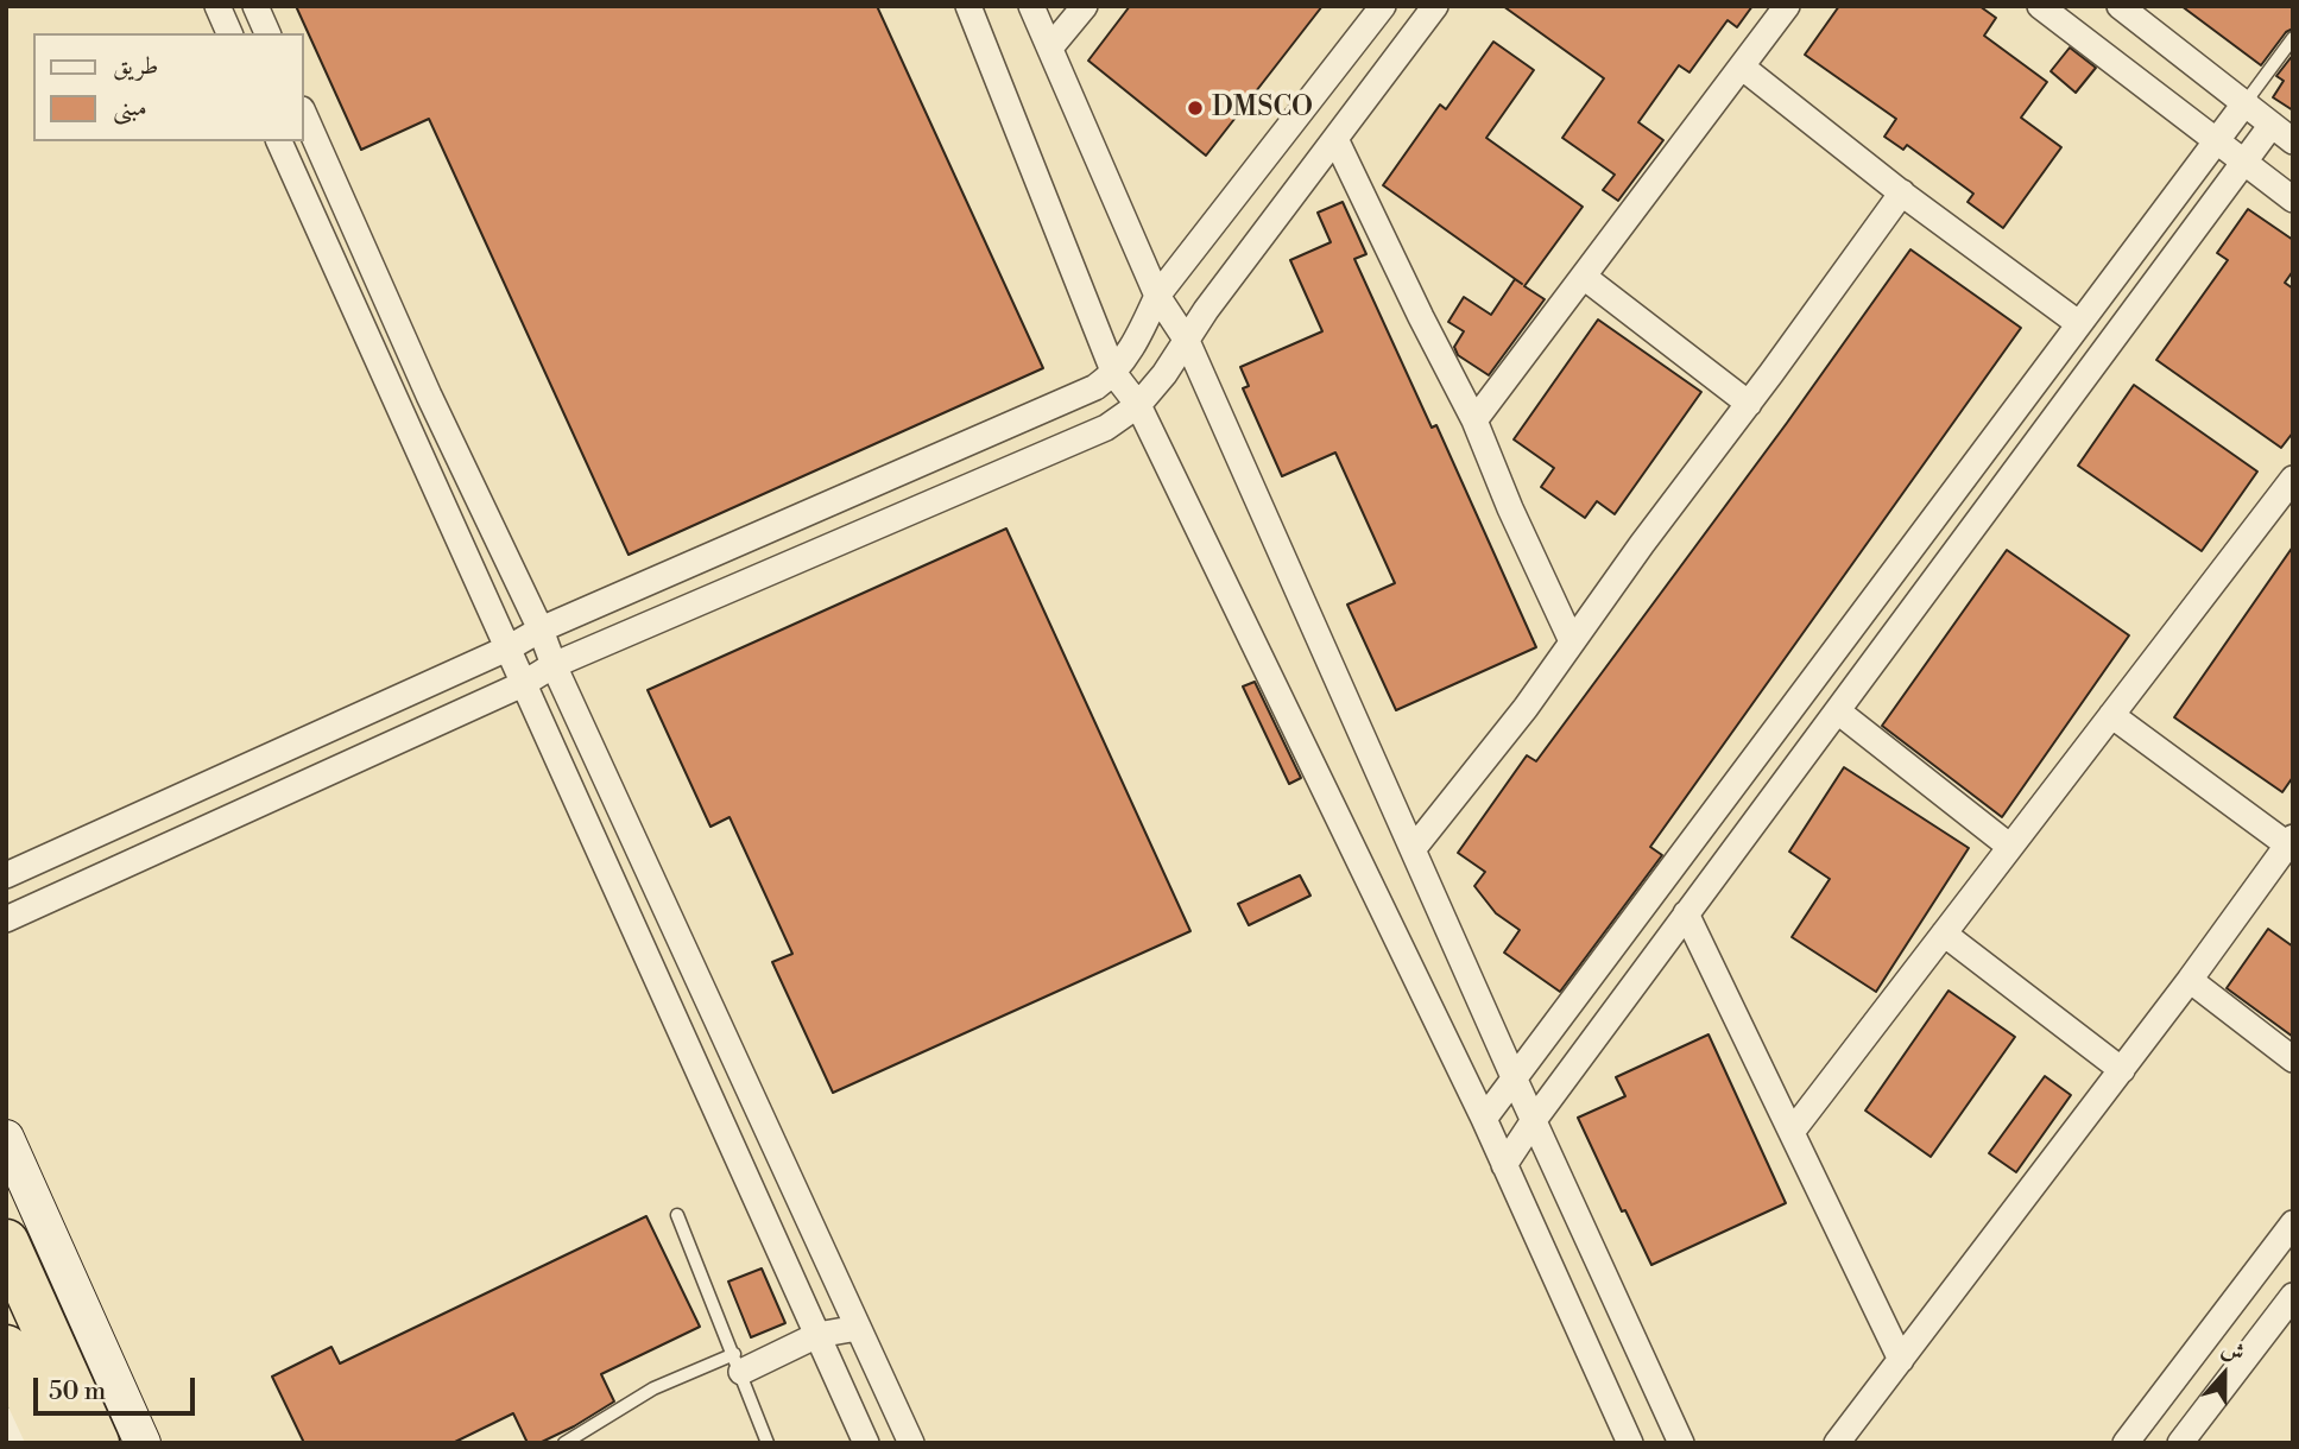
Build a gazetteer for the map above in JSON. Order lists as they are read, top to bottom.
{
  "places": ["DMSCO"],
  "legend": ["طريق", "مبنى"],
  "scale_bar": "50 m",
  "north": "top"
}
